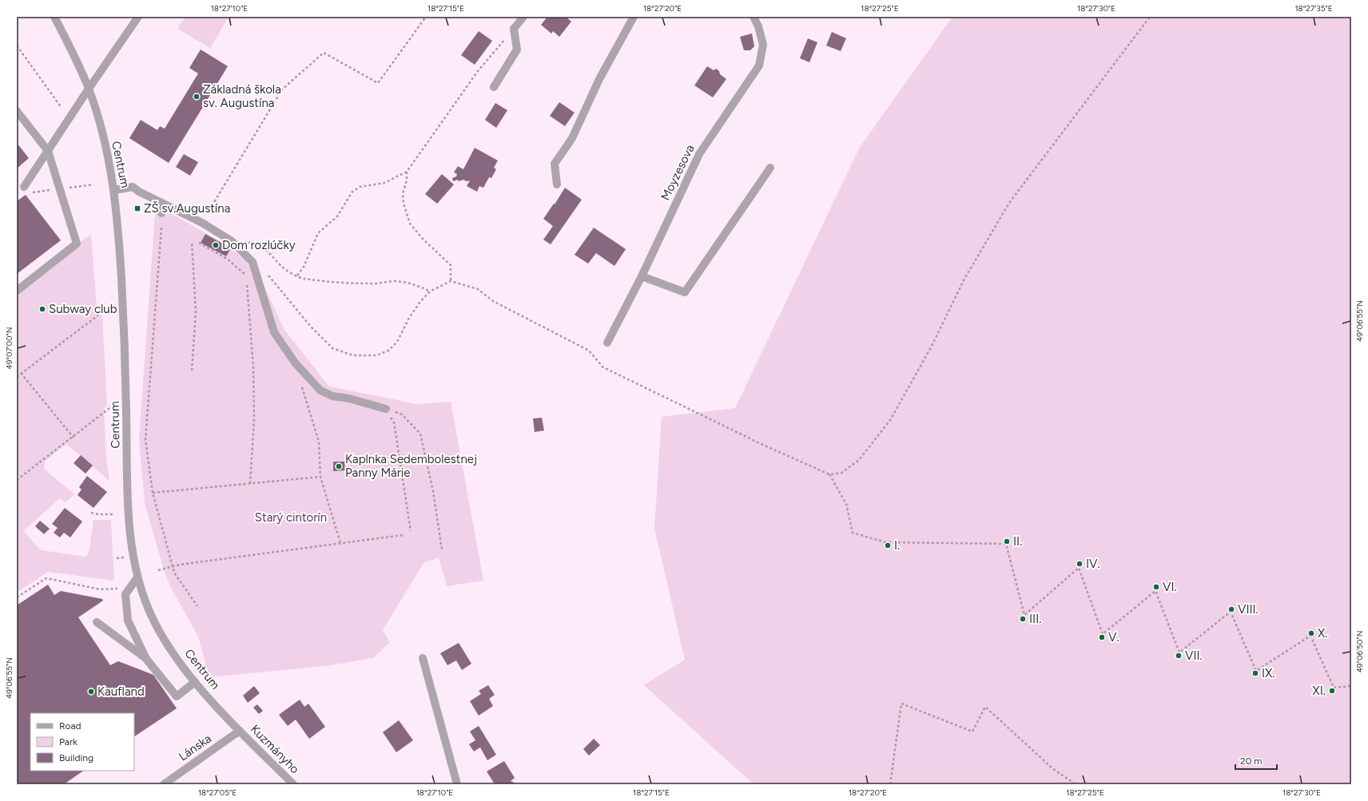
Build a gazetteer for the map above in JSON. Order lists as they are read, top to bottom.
{
  "streets": {
    "street": [
      "Centrum",
      "Moyzesova",
      "Lánska",
      "Kuzmányho"
    ]
  },
  "crossings": [
    ["Centrum", "Lánska"],
    ["Centrum", "Kuzmányho"],
    ["Lánska", "Kuzmányho"]
  ],
  "parks": ["Starý cintorín"],
  "places": {
    "other": [
      "Základná škola sv. Augustína",
      "Dom rozlúčky",
      "Subway club",
      "Kaplnka Sedembolestnej Panny Márie",
      "II.",
      "I.",
      "IV.",
      "VI.",
      "VIII.",
      "III.",
      "X.",
      "V.",
      "VII.",
      "IX.",
      "XI.",
      "Kaufland"
    ],
    "transit": ["ZŠ sv.Augustína"]
  },
  "legend": ["Road", "Park", "Building"],
  "scale_bar": "20 m",
  "coordinates": [
    "18°27'10\"E",
    "18°27'15\"E",
    "18°27'20\"E",
    "18°27'25\"E",
    "18°27'30\"E",
    "18°27'35\"E",
    "49°06'55\"N",
    "49°07'00\"N",
    "49°06'50\"N",
    "18°27'05\"E"
  ]
}
